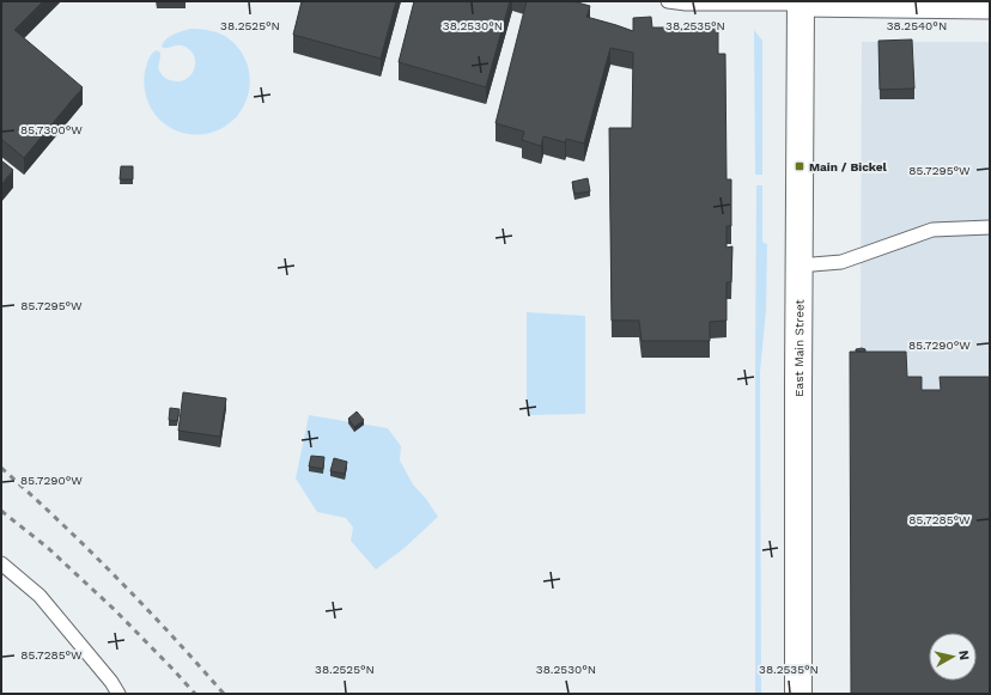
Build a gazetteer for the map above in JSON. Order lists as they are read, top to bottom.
{
  "streets": {
    "main road": ["East Main Street"]
  },
  "places": {
    "transit": ["Main / Bickel"]
  },
  "north": "right",
  "coordinates": [
    "38.2525°N",
    "38.2530°N",
    "38.2535°N",
    "38.2540°N",
    "85.7300°W",
    "85.7295°W",
    "85.7290°W",
    "85.7285°W"
  ]
}
